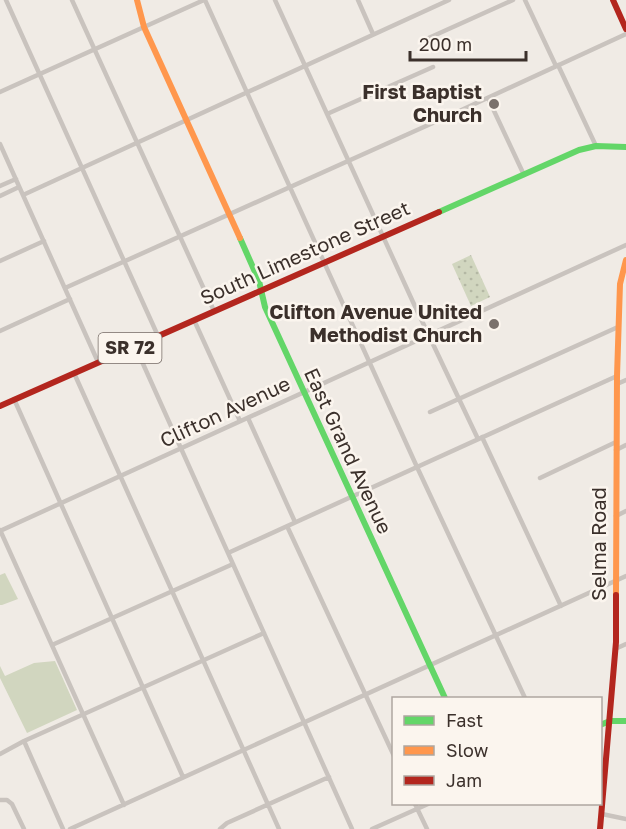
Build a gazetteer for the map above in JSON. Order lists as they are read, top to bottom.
{
  "streets": {
    "street": [
      "South Limestone Street",
      "SR 72",
      "Clifton Avenue",
      "East Grand Avenue",
      "Selma Road"
    ]
  },
  "crossings": [
    ["South Limestone Street", "East Grand Avenue"],
    ["Clifton Avenue", "East Grand Avenue"]
  ],
  "places": ["First Baptist Church", "Clifton Avenue United Methodist Church"],
  "legend": ["Fast", "Slow", "Jam"],
  "scale_bar": "200 m"
}
